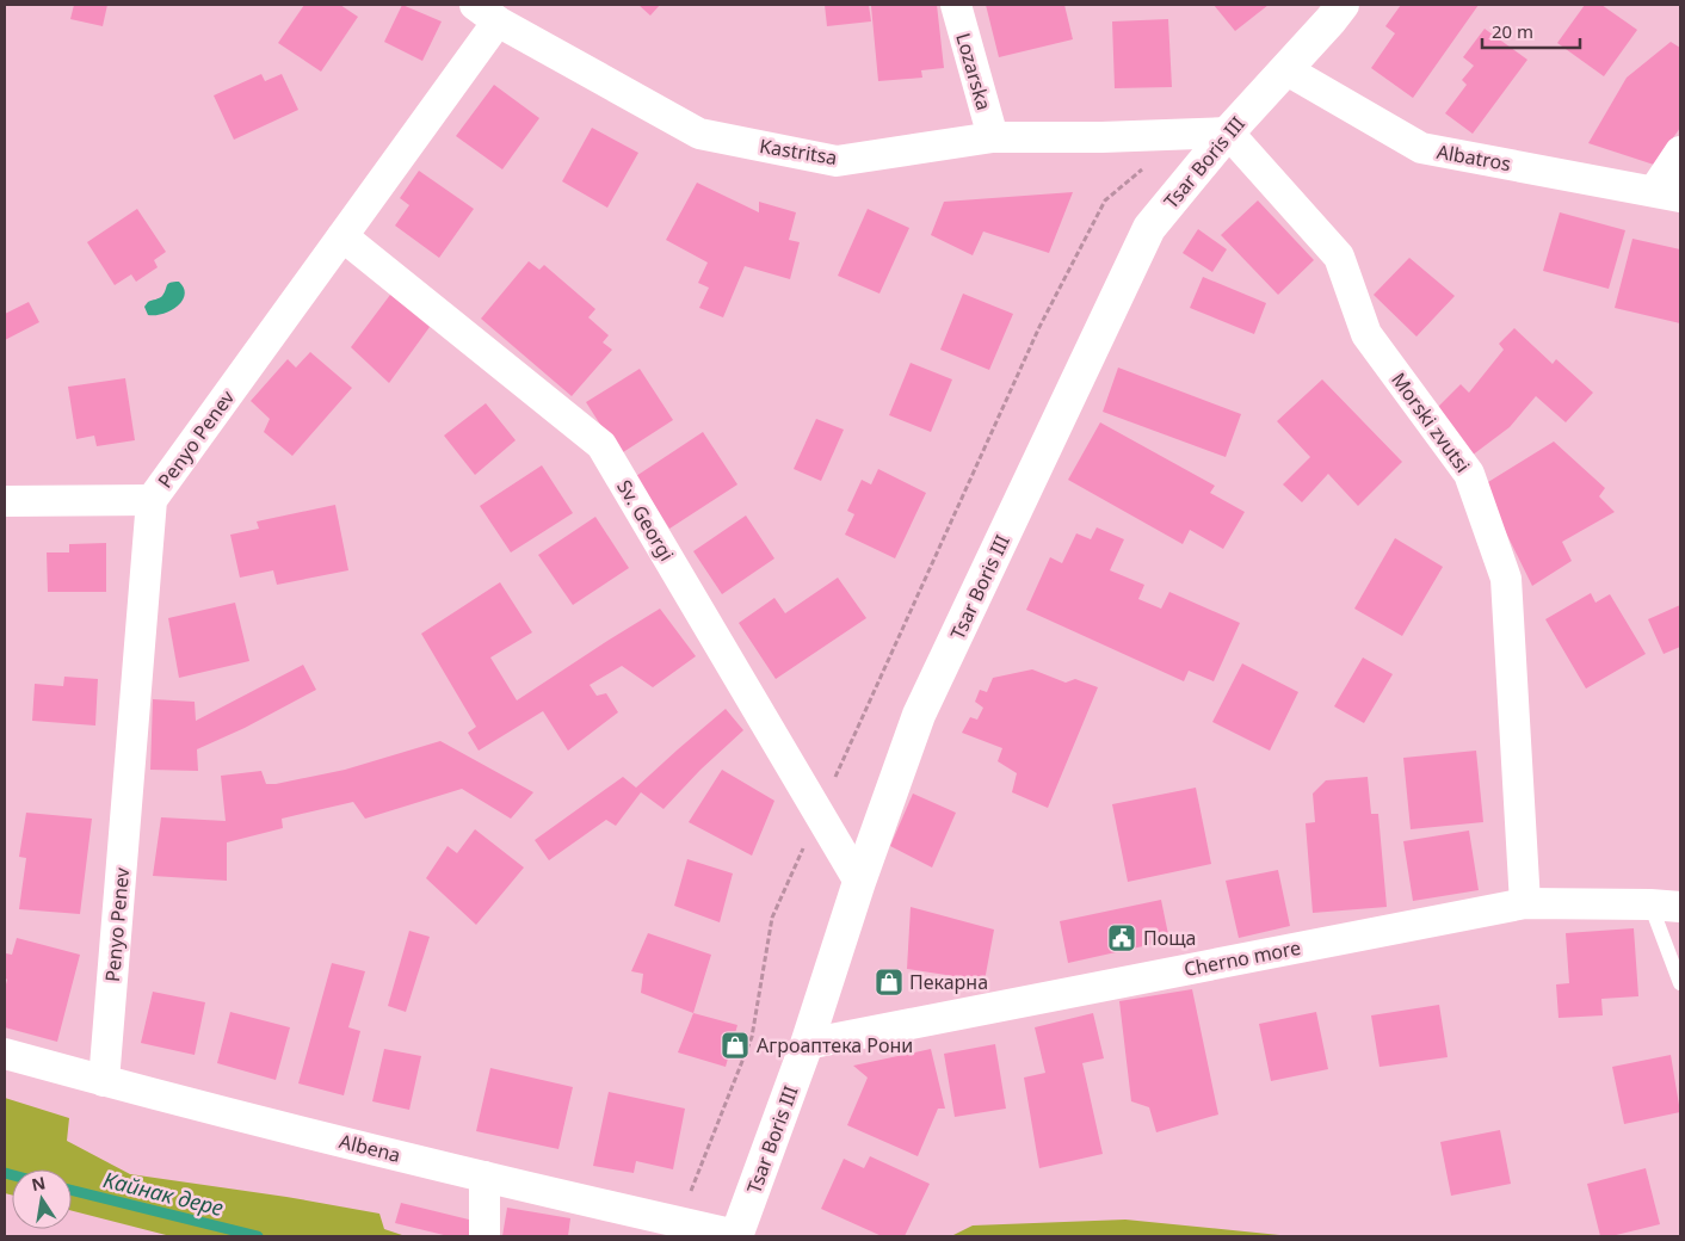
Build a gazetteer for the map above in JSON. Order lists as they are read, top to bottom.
{
  "streets": {
    "street": [
      "Lozarska",
      "Kastritsa",
      "Albatros",
      "Tsar Boris III",
      "Morski zvutsi",
      "Penyo Penev",
      "Sv. Georgi",
      "Cherno more",
      "Albena"
    ]
  },
  "crossings": [
    ["Lozarska", "Kastritsa"],
    ["Kastritsa", "Tsar Boris III"],
    ["Kastritsa", "Morski zvutsi"],
    ["Kastritsa", "Penyo Penev"],
    ["Albatros", "Tsar Boris III"],
    ["Tsar Boris III", "Morski zvutsi"],
    ["Tsar Boris III", "Sv. Georgi"],
    ["Tsar Boris III", "Cherno more"],
    ["Tsar Boris III", "Albena"],
    ["Morski zvutsi", "Cherno more"],
    ["Penyo Penev", "Sv. Georgi"],
    ["Penyo Penev", "Albena"]
  ],
  "water": ["Кайнак дере"],
  "places": {
    "public building": ["Поща"],
    "shop": ["Пекарна", "Агроаптека Рони"]
  },
  "scale_bar": "20 m",
  "north": "top"
}
